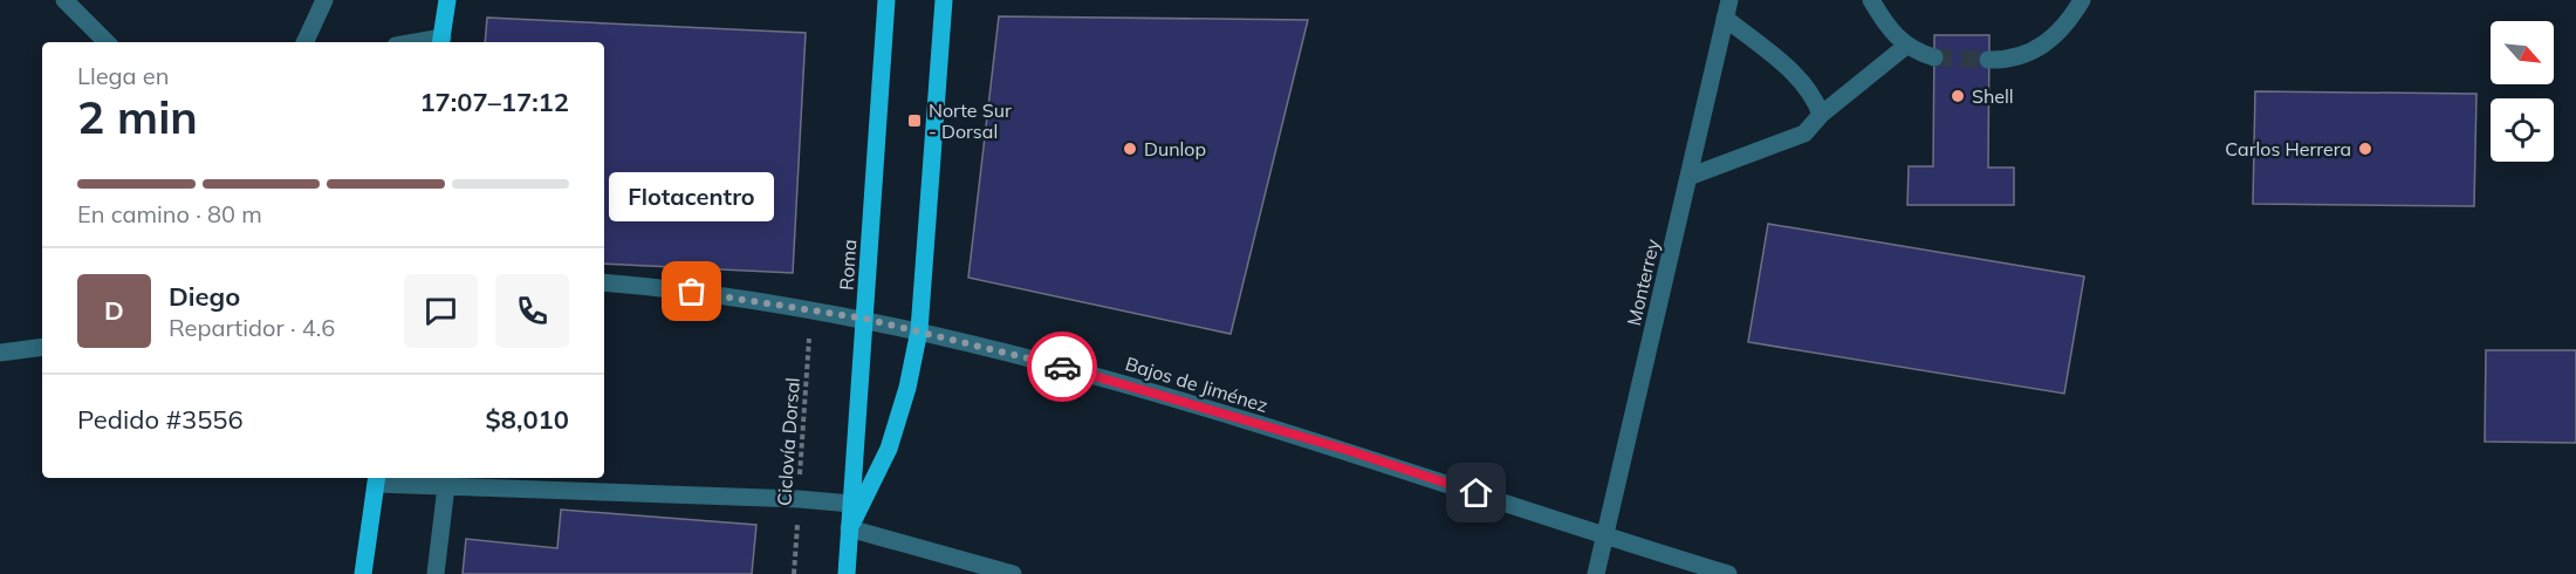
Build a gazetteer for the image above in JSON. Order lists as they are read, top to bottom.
{
  "streets": {
    "main road": ["Roma"],
    "street": ["Monterrey", "Bajos de Jiménez"],
    "path": ["Ciclovía Dorsal"]
  },
  "crossings": [
    ["Roma", "Bajos de Jiménez"],
    ["Monterrey", "Bajos de Jiménez"],
    ["Bajos de Jiménez", "Ciclovía Dorsal"]
  ],
  "places": {
    "other": [
      "Shell",
      "Dunlop",
      "Carlos Herrera",
      "Flotacentro"
    ],
    "transit": ["Norte Sur - Dorsal"]
  },
  "north": "bottom right",
  "page": {
    "heading": ["2 min", "Llega en", "17:07–17:12"],
    "panel": [
      "Diego",
      "Repartidor · 4.6",
      "Pedido #3556",
      "$8,010"
    ],
    "bar": "En camino · 80 m",
    "bubble": "Flotacentro",
    "round": "D"
  }
}
